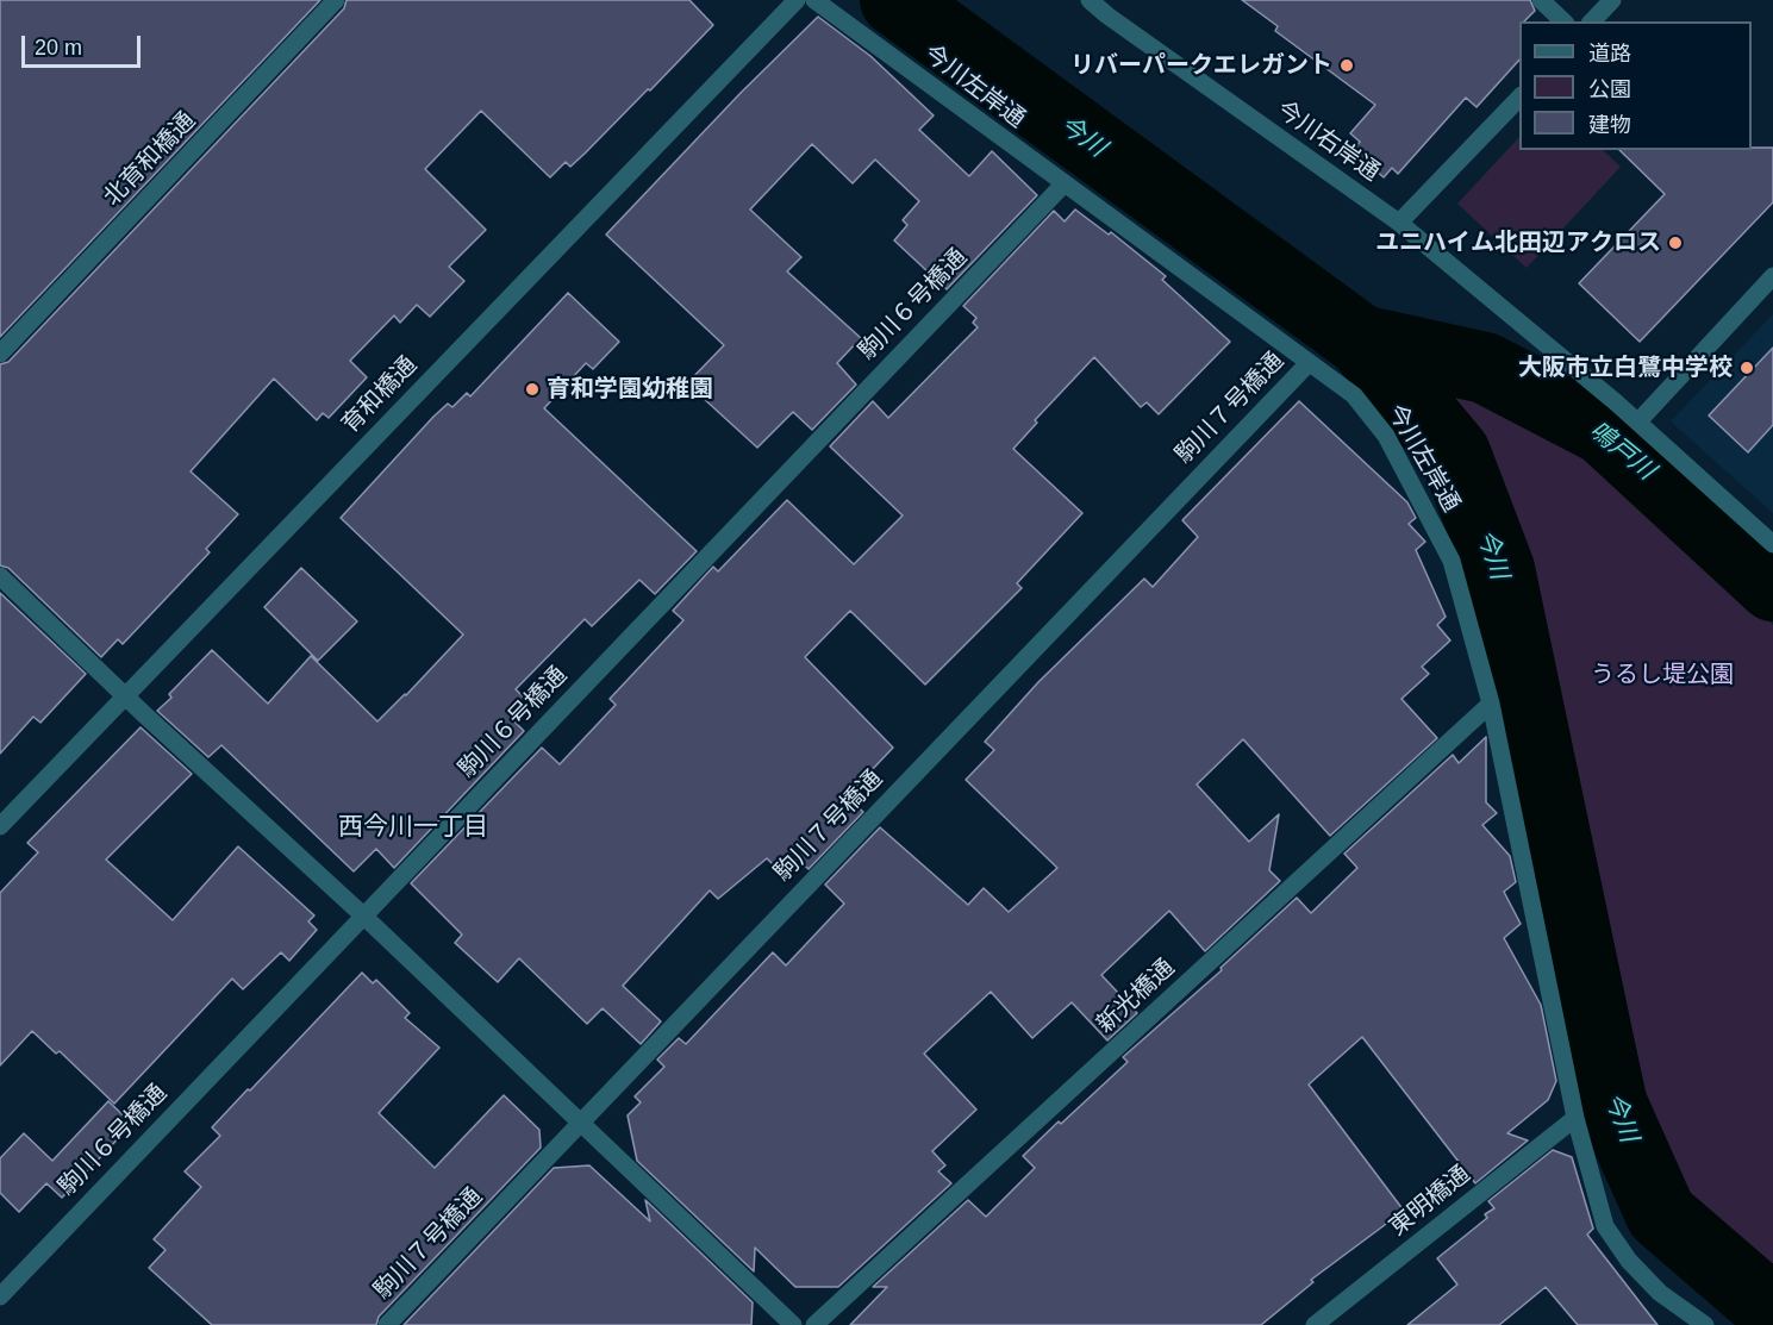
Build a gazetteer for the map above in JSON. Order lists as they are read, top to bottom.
{
  "streets": {
    "street": [
      "今川左岸通",
      "今川右岸通",
      "北育和橋通",
      "駒川６号橋通",
      "育和橋通",
      "駒川７号橋通",
      "新光橋通",
      "東明橋通"
    ]
  },
  "crossings": [
    ["今川左岸通", "駒川６号橋通"],
    ["今川左岸通", "駒川７号橋通"],
    ["今川左岸通", "新光橋通"],
    ["今川左岸通", "東明橋通"]
  ],
  "districts": ["西今川一丁目"],
  "water": ["今川", "鳴戸川"],
  "parks": ["うるし堤公園"],
  "places": [
    "リバーパークエレガント",
    "ユニハイム北田辺アクロス",
    "大阪市立白鷺中学校",
    "育和学園幼稚園"
  ],
  "legend": ["道路", "公園", "建物"],
  "scale_bar": "20 m"
}
